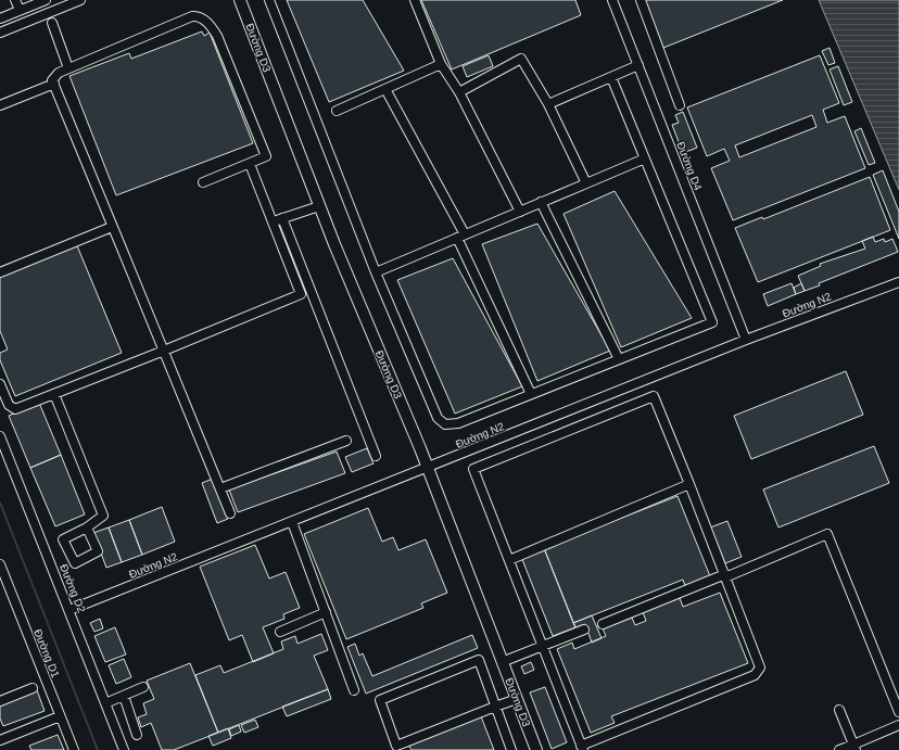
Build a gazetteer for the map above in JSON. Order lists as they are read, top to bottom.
{
  "streets": {
    "main road": ["Đường D3"],
    "street": [
      "Đường D4",
      "Đường N2",
      "Đường D2",
      "Đường D1"
    ]
  },
  "crossings": [
    ["Đường D3", "Đường N2"],
    ["Đường D4", "Đường N2"],
    ["Đường N2", "Đường D2"]
  ]
}
